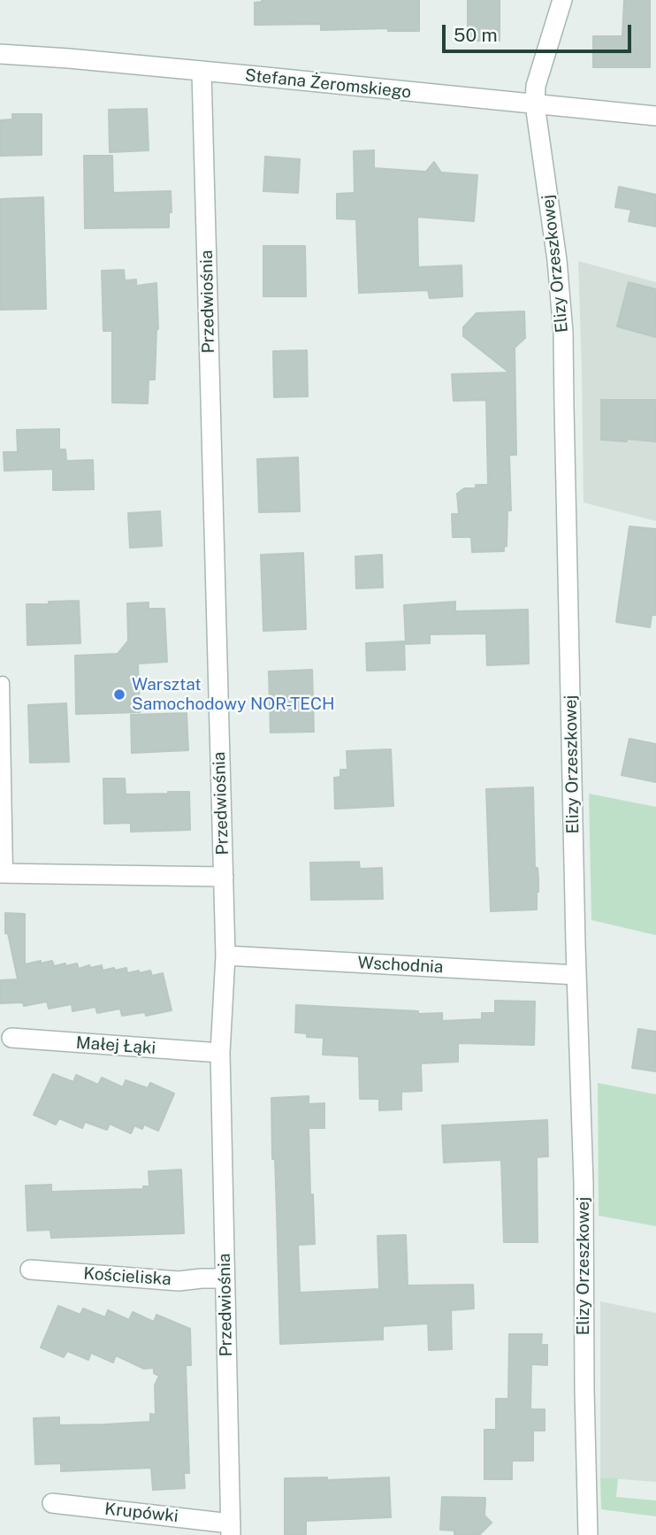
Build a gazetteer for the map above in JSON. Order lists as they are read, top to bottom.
{
  "streets": {
    "street": [
      "Stefana Żeromskiego",
      "Elizy Orzeszkowej",
      "Przedwiośnia",
      "Wschodnia",
      "Małej Łąki",
      "Kościeliska",
      "Krupówki"
    ]
  },
  "crossings": [
    ["Stefana Żeromskiego", "Elizy Orzeszkowej"],
    ["Stefana Żeromskiego", "Przedwiośnia"],
    ["Elizy Orzeszkowej", "Wschodnia"],
    ["Przedwiośnia", "Wschodnia"],
    ["Przedwiośnia", "Małej Łąki"],
    ["Przedwiośnia", "Kościeliska"],
    ["Przedwiośnia", "Krupówki"]
  ],
  "places": ["Warsztat Samochodowy NOR-TECH"],
  "scale_bar": "50 m"
}
